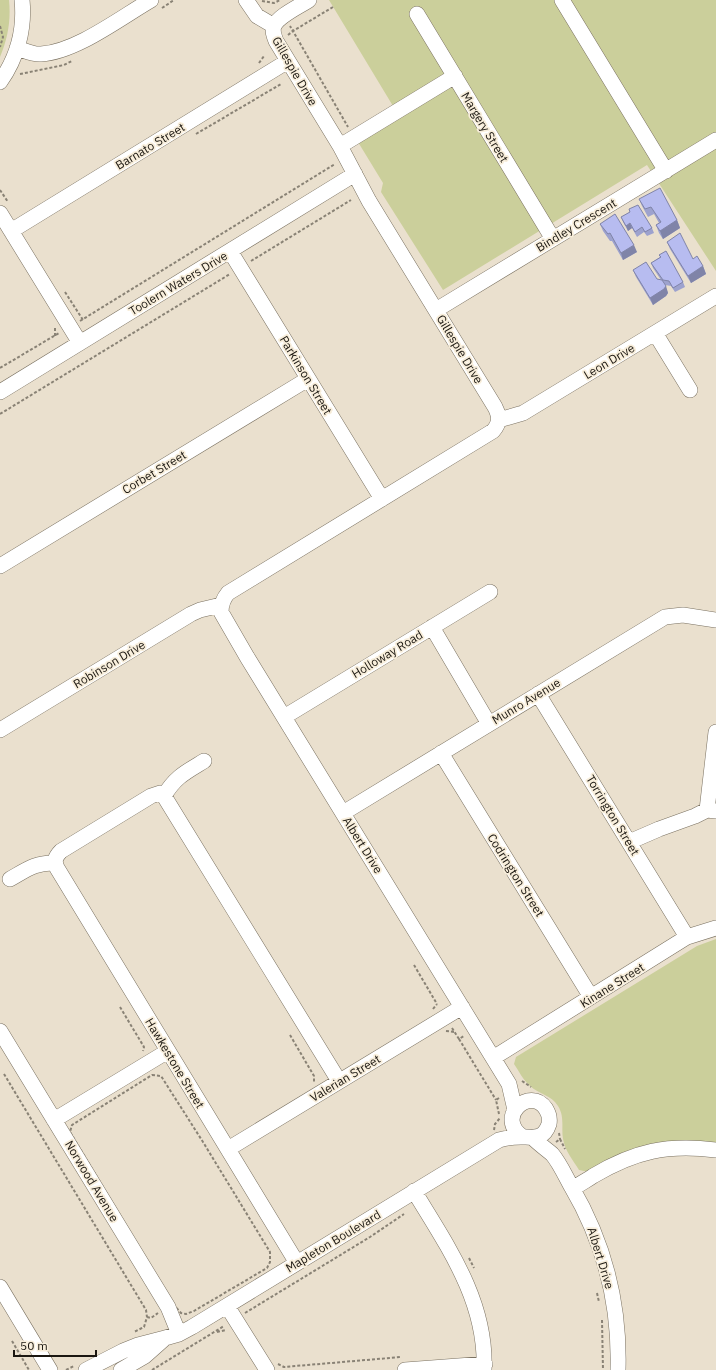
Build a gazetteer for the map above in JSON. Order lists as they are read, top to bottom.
{
  "streets": {
    "street": [
      "Gillespie Drive",
      "Margery Street",
      "Barnato Street",
      "Bindley Crescent",
      "Toolern Waters Drive",
      "Leon Drive",
      "Parkinson Street",
      "Corbet Street",
      "Holloway Road",
      "Robinson Drive",
      "Munro Avenue",
      "Torrington Street",
      "Albert Drive",
      "Codrington Street",
      "Kinane Street",
      "Hawkestone Street",
      "Valerian Street",
      "Norwood Avenue",
      "Mapleton Boulevard"
    ]
  },
  "crossings": [
    ["Gillespie Drive", "Barnato Street"],
    ["Gillespie Drive", "Bindley Crescent"],
    ["Gillespie Drive", "Toolern Waters Drive"],
    ["Gillespie Drive", "Leon Drive"],
    ["Margery Street", "Bindley Crescent"],
    ["Toolern Waters Drive", "Parkinson Street"],
    ["Parkinson Street", "Corbet Street"],
    ["Holloway Road", "Albert Drive"],
    ["Robinson Drive", "Albert Drive"],
    ["Munro Avenue", "Torrington Street"],
    ["Munro Avenue", "Albert Drive"],
    ["Munro Avenue", "Codrington Street"],
    ["Torrington Street", "Kinane Street"],
    ["Albert Drive", "Kinane Street"],
    ["Albert Drive", "Valerian Street"],
    ["Albert Drive", "Mapleton Boulevard"],
    ["Codrington Street", "Kinane Street"],
    ["Hawkestone Street", "Valerian Street"],
    ["Hawkestone Street", "Mapleton Boulevard"],
    ["Norwood Avenue", "Mapleton Boulevard"]
  ],
  "scale_bar": "50 m"
}
